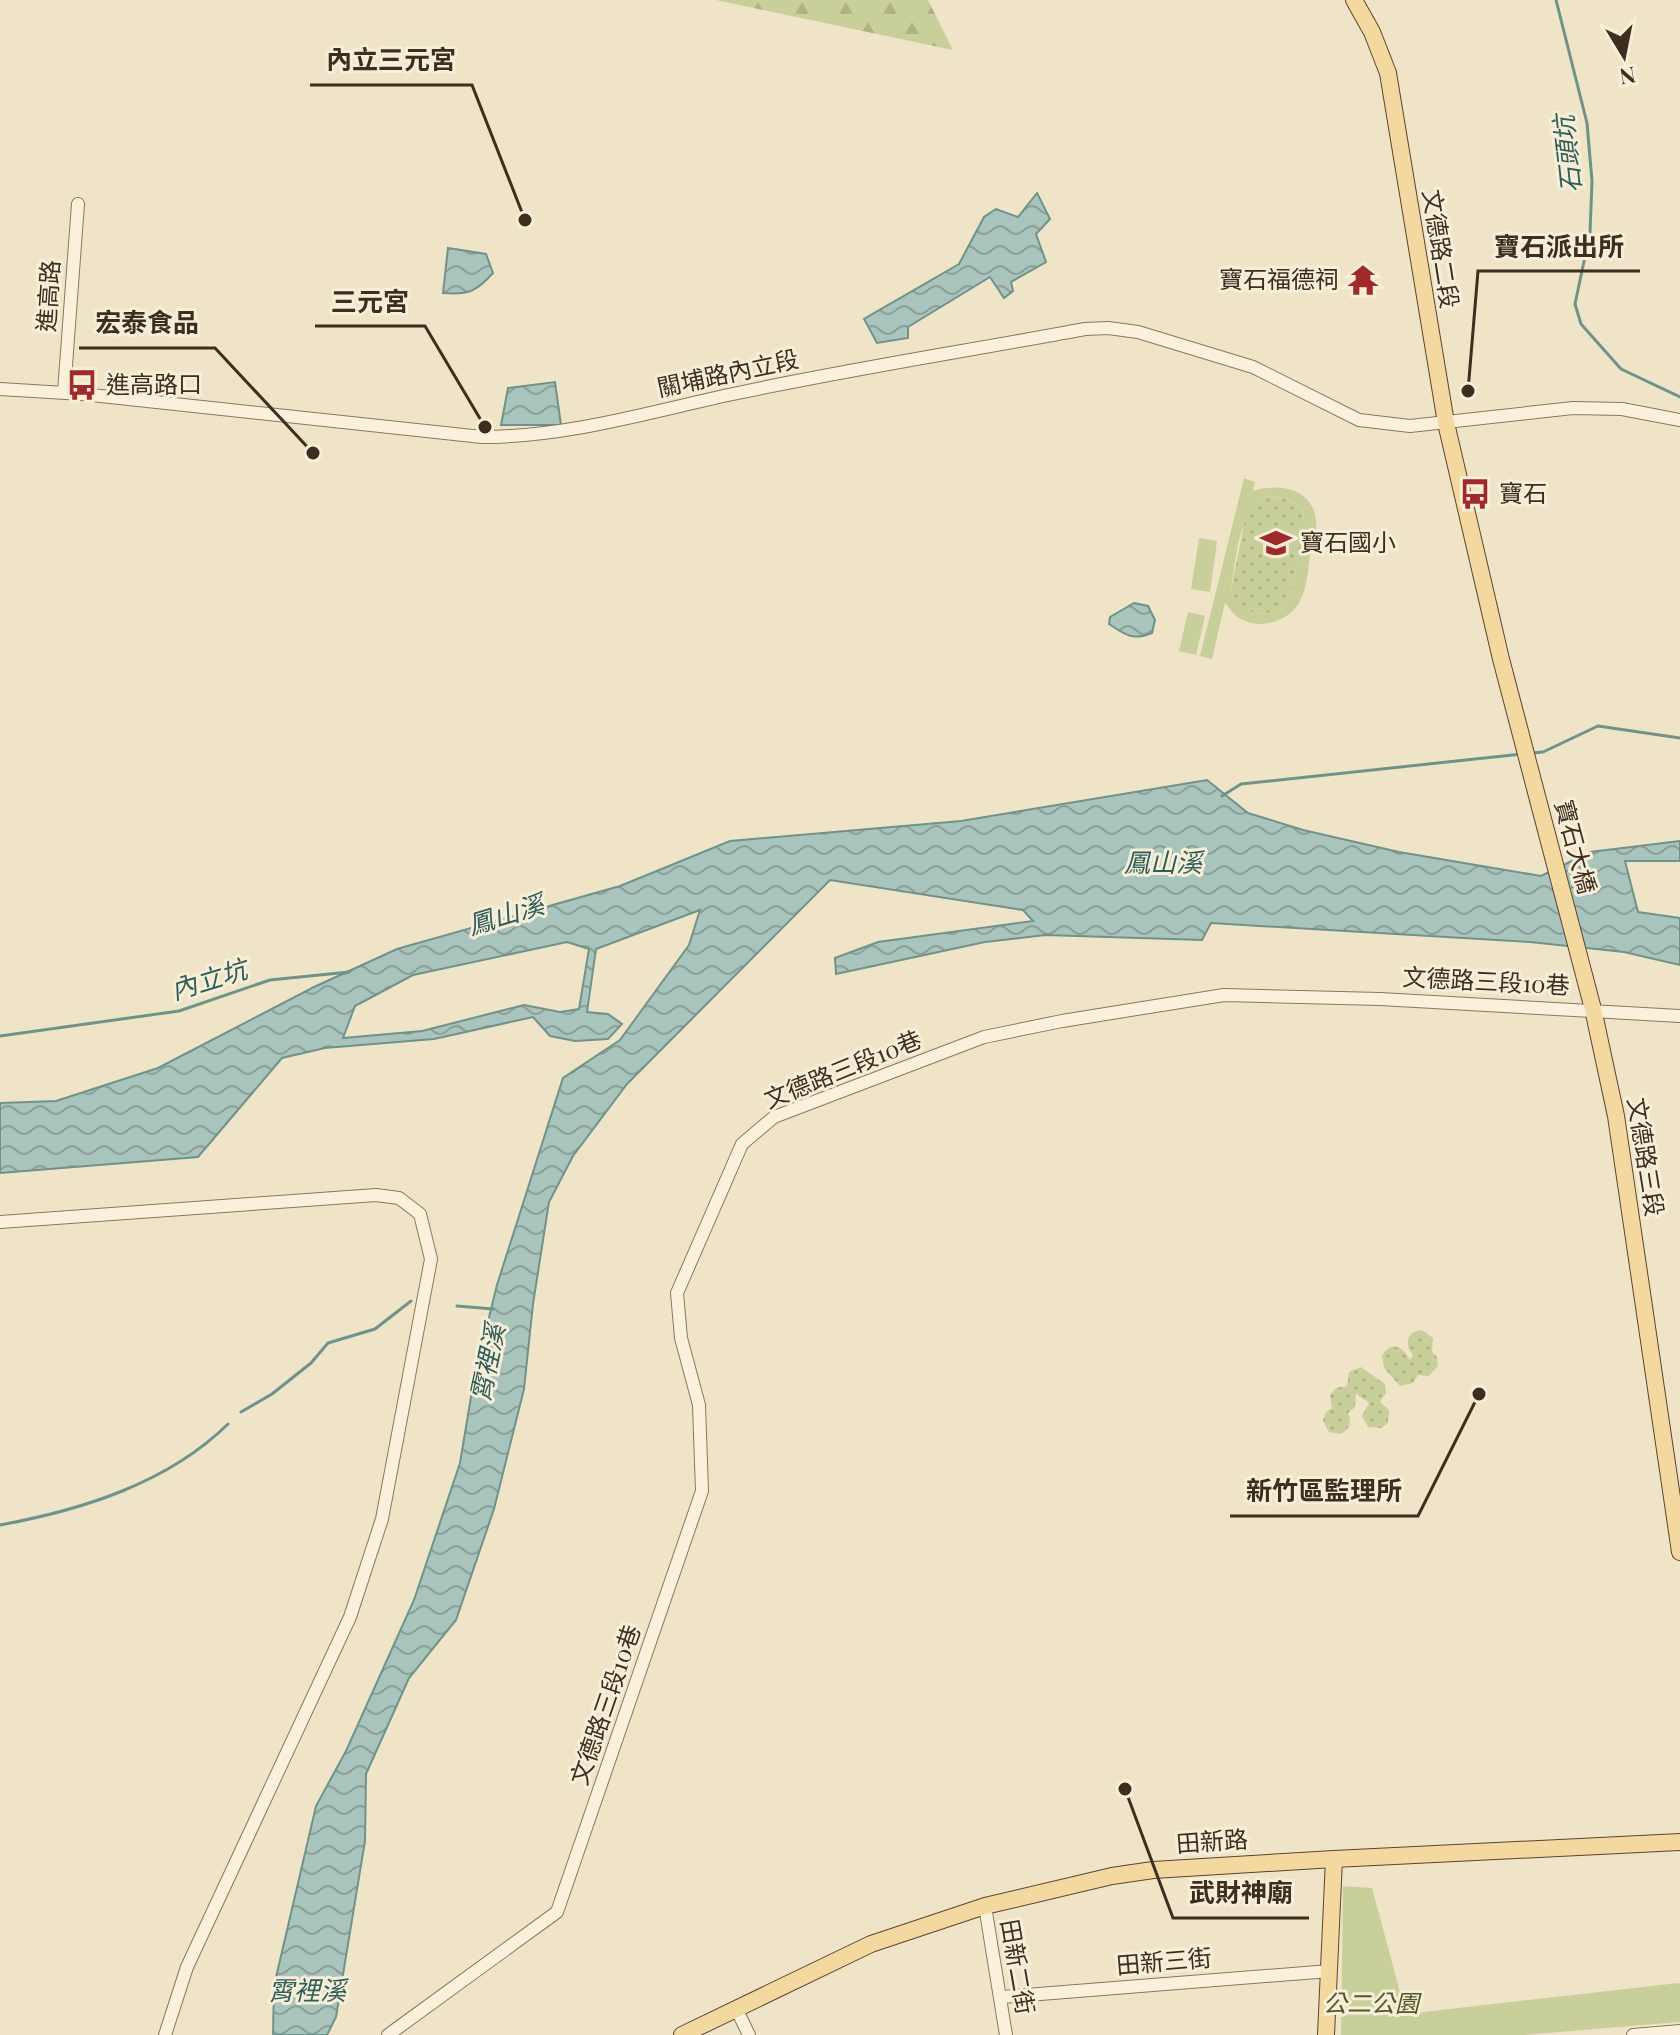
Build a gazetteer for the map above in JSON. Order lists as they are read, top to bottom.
{
  "streets": {
    "main road": [
      "文德路二段",
      "寶石大橋",
      "文德路三段",
      "田新路"
    ],
    "street": [
      "進高路",
      "關埔路內立段",
      "文德路三段10巷",
      "田新三街",
      "田新二街"
    ]
  },
  "crossings": [
    ["文德路二段", "關埔路內立段"],
    ["文德路二段", "寶石大橋"],
    ["進高路", "關埔路內立段"],
    ["寶石大橋", "文德路三段10巷"],
    ["寶石大橋", "文德路三段"],
    ["文德路三段10巷", "文德路三段"],
    ["田新路", "田新二街"],
    ["田新三街", "田新二街"]
  ],
  "water": [
    "石頭坑",
    "鳳山溪",
    "內立坑",
    "霄裡溪"
  ],
  "parks": ["公二公園"],
  "places": {
    "other": [
      "內立三元宮",
      "寶石派出所",
      "三元宮",
      "宏泰食品",
      "新竹區監理所",
      "武財神廟"
    ],
    "temple": ["寶石福德祠"],
    "bus stop": ["進高路口", "寶石"],
    "school or university": ["寶石國小"]
  },
  "north": "bottom"
}
